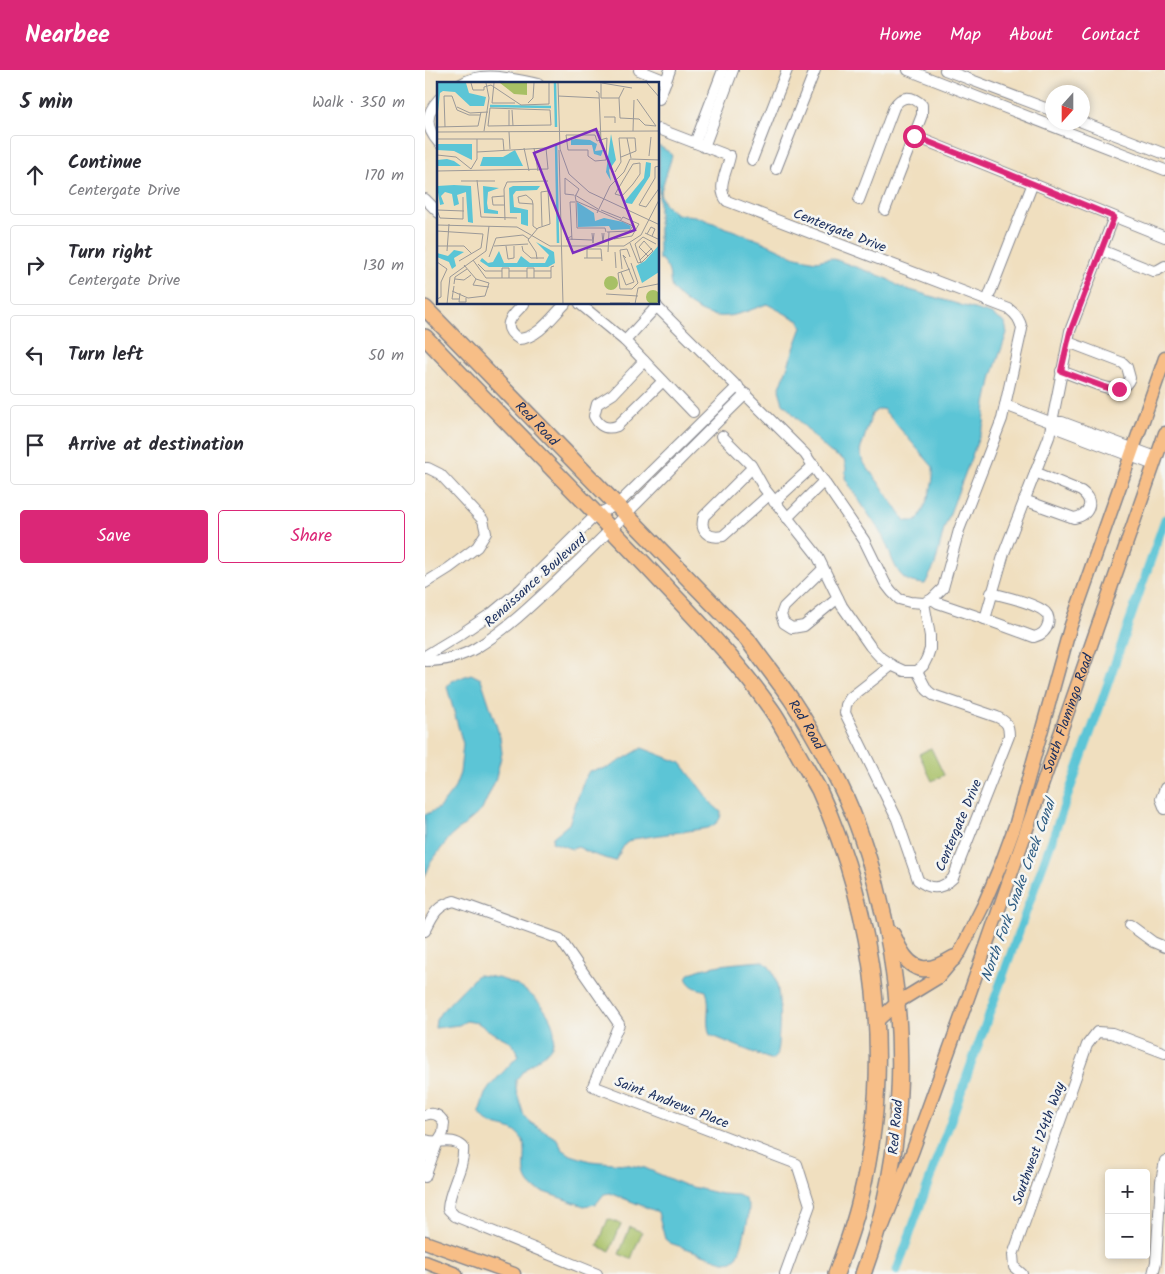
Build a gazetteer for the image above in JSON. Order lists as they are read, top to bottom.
{
  "streets": {
    "highway": ["Red Road"],
    "main road": ["South Flamingo Road"],
    "street": [
      "Centergate Drive",
      "Renaissance Boulevard",
      "Saint Andrews Place",
      "Southwest 124th Way"
    ]
  },
  "crossings": [
    ["Red Road", "Renaissance Boulevard"],
    ["Red Road", "South Flamingo Road"]
  ],
  "water": ["North Fork Snake Creek Canal"],
  "north": "bottom",
  "page": {
    "header": "Nearbee",
    "nav": [
      "Home",
      "Map",
      "About",
      "Contact"
    ],
    "heading": ["5 min", "Walk · 350 m"],
    "list": [
      ["Continue", "Centergate Drive", "170 m"],
      ["Turn right", "Centergate Drive", "130 m"],
      ["Turn left", "50 m"],
      "Arrive at destination"
    ],
    "buttons": ["Save", "Share"],
    "map_buttons": ["+", "−"]
  }
}
